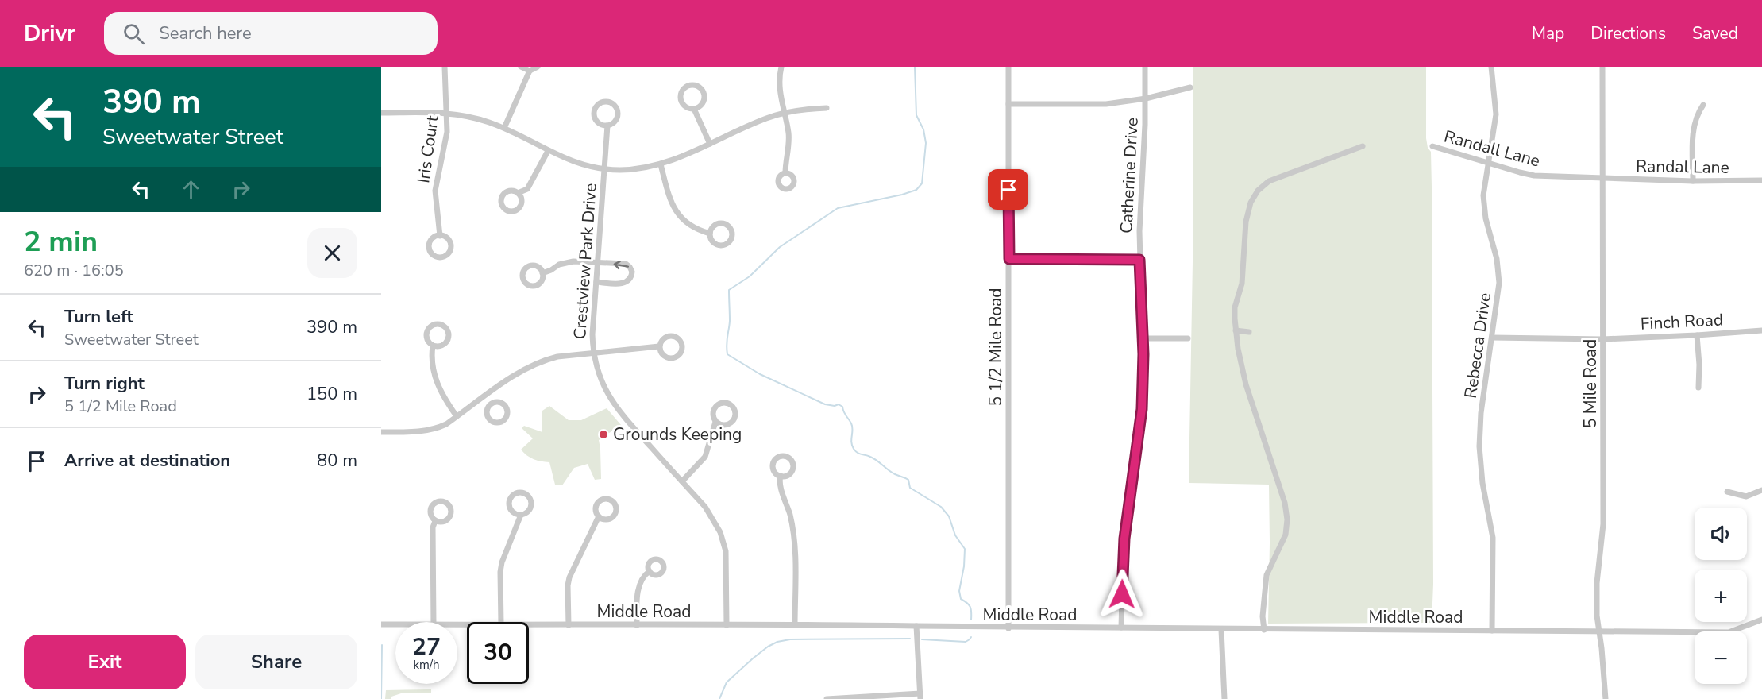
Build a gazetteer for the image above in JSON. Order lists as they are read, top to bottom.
{
  "streets": {
    "street": [
      "Randall Lane",
      "Iris Court",
      "Randal Lane",
      "Catherine Drive",
      "Crestview Park Drive",
      "Finch Road",
      "Rebecca Drive",
      "5 1/2 Mile Road",
      "5 Mile Road",
      "Middle Road"
    ]
  },
  "crossings": [
    ["Randall Lane", "Randal Lane"],
    ["Randall Lane", "Rebecca Drive"],
    ["Randall Lane", "5 Mile Road"],
    ["Randal Lane", "5 Mile Road"],
    ["Catherine Drive", "Middle Road"],
    ["Crestview Park Drive", "Middle Road"],
    ["Finch Road", "Rebecca Drive"],
    ["Finch Road", "5 Mile Road"],
    ["Rebecca Drive", "Middle Road"],
    ["5 1/2 Mile Road", "Middle Road"],
    ["5 Mile Road", "Middle Road"]
  ],
  "places": ["Grounds Keeping"],
  "page": {
    "header": "Drivr",
    "search": "Search here",
    "nav": ["Map", "Directions", "Saved"],
    "turn": ["390 m", "Sweetwater Street"],
    "heading": ["2 min", "620 m · 16:05"],
    "list": [
      {
        "name": "Turn left",
        "note": "Sweetwater Street",
        "value": "390 m"
      },
      {
        "name": "Turn right",
        "note": "5 1/2 Mile Road",
        "value": "150 m"
      },
      {
        "name": "Arrive at destination",
        "value": "80 m"
      }
    ],
    "map_buttons": ["+", "−"],
    "speed": "27 km/h",
    "limit": "30",
    "buttons": ["Exit", "Share"]
  }
}
